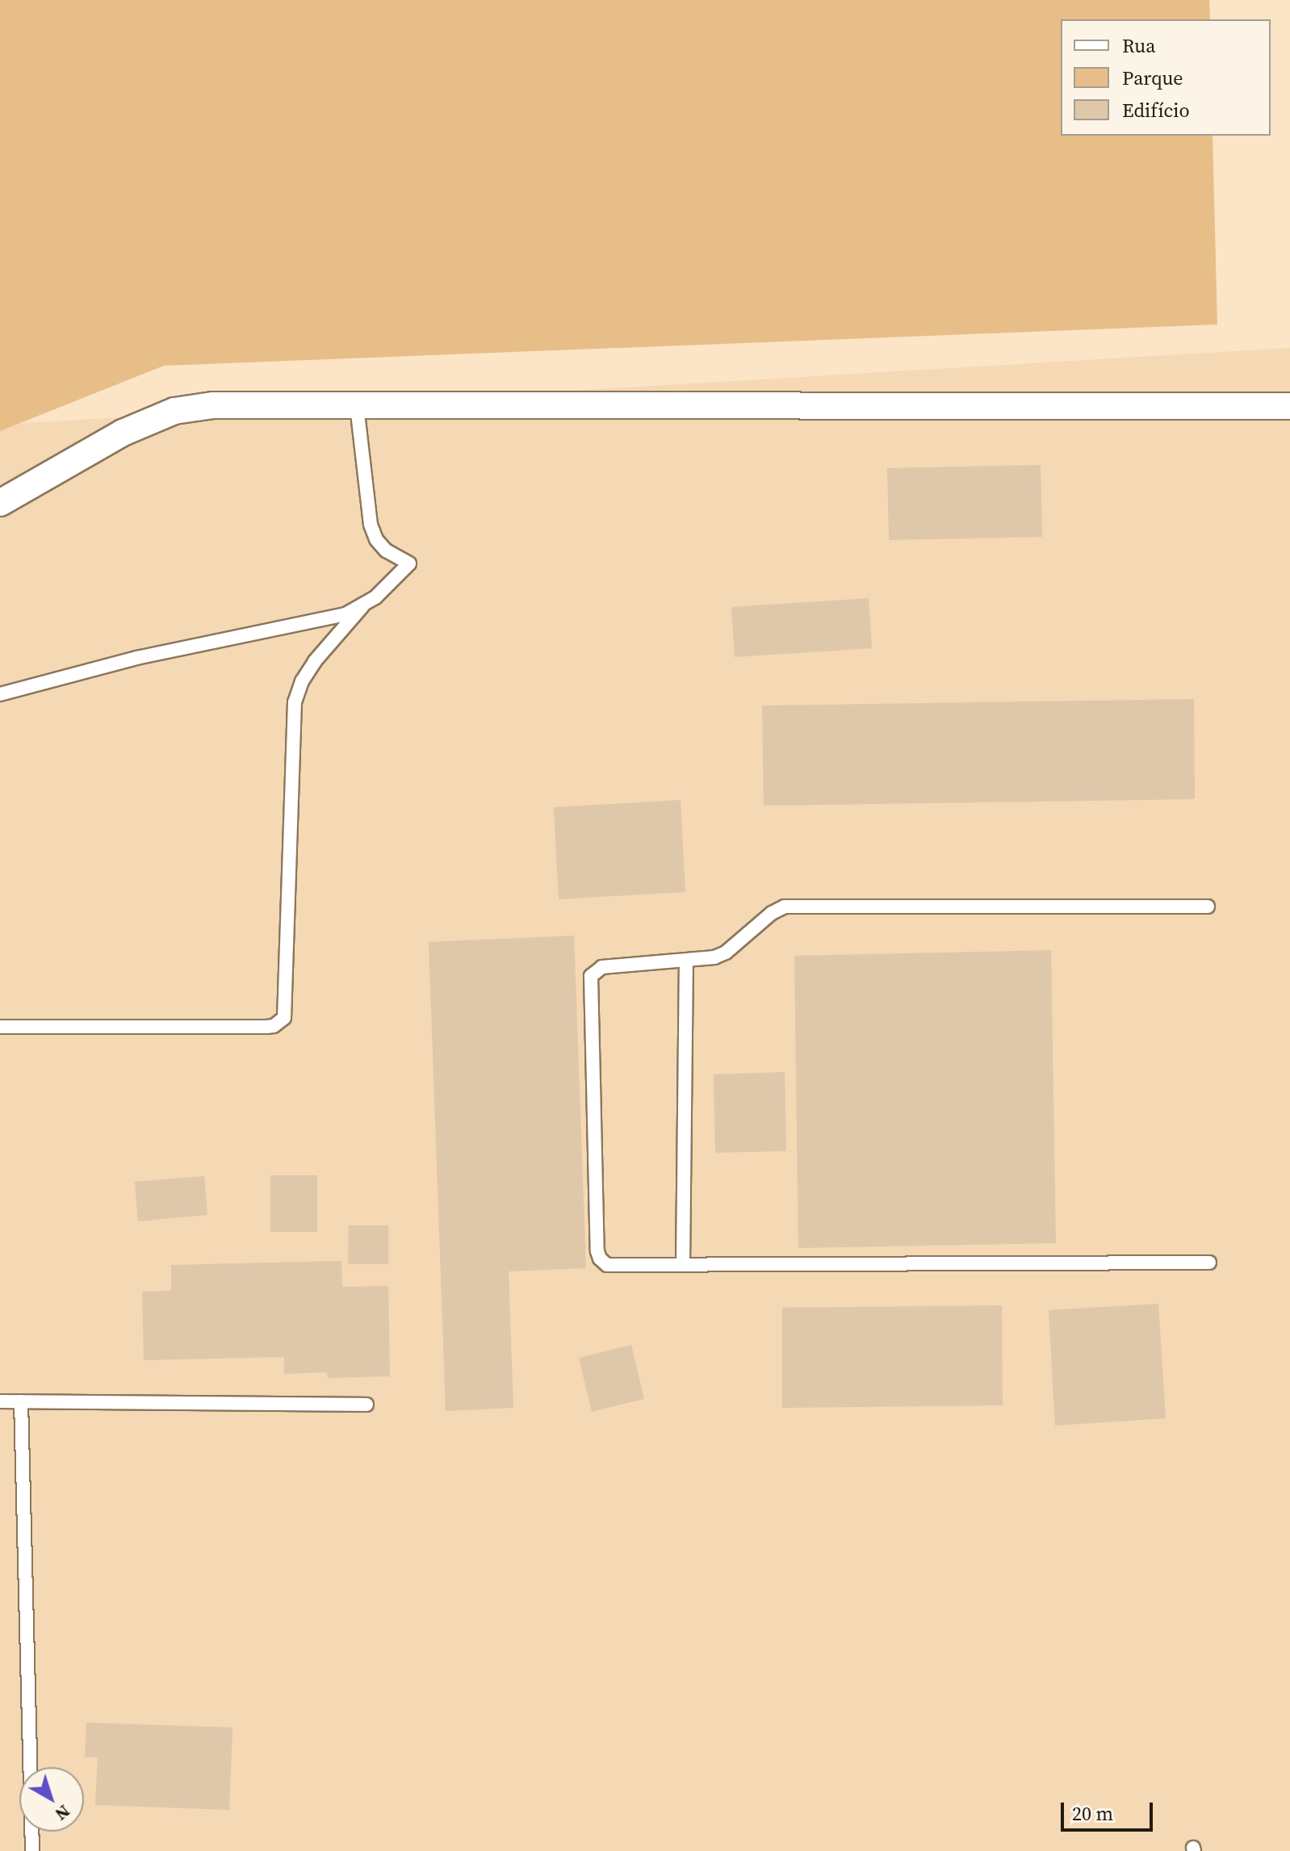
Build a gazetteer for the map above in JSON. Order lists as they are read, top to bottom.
{
  "legend": ["Rua", "Parque", "Edifício"],
  "scale_bar": "20 m",
  "north": "bottom right"
}
